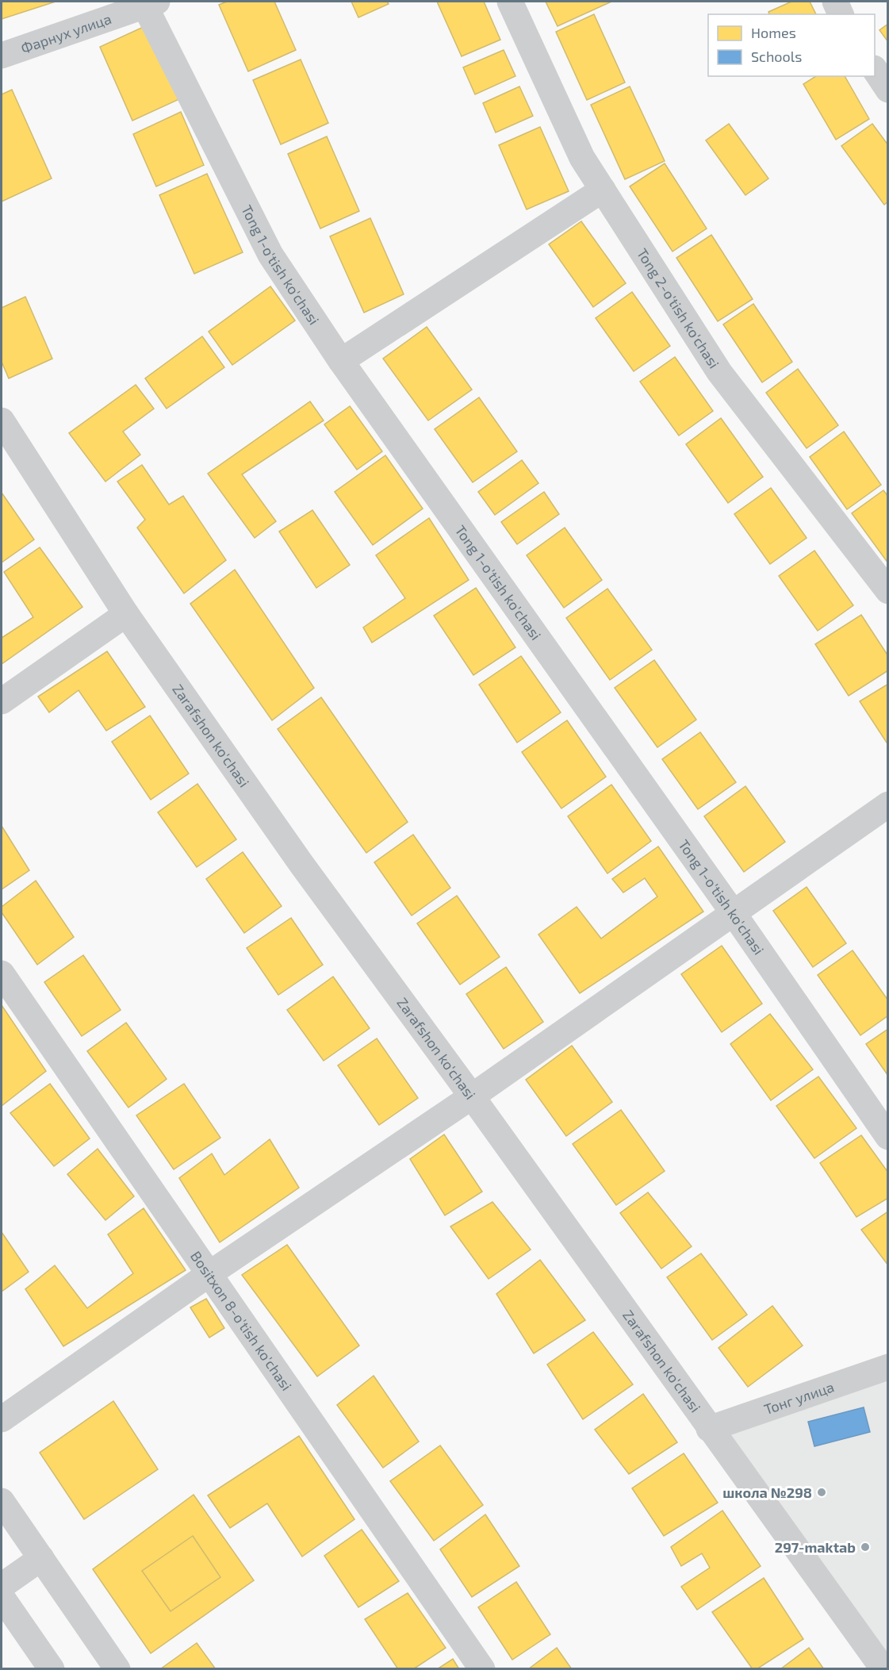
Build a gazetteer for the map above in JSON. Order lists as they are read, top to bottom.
{
  "streets": {
    "street": [
      "Фарнух улица",
      "Tong 1-o'tish ko'chasi",
      "Tong 2-o'tish ko'chasi",
      "Zarafshon ko'chasi",
      "Bositxon 8-o'tish ko'chasi",
      "Тонг улица"
    ]
  },
  "crossings": [
    ["Фарнух улица", "Tong 1-o'tish ko'chasi"],
    ["Zarafshon ko'chasi", "Тонг улица"]
  ],
  "places": ["школа №298", "297-maktab"],
  "legend": ["Homes", "Schools"]
}
